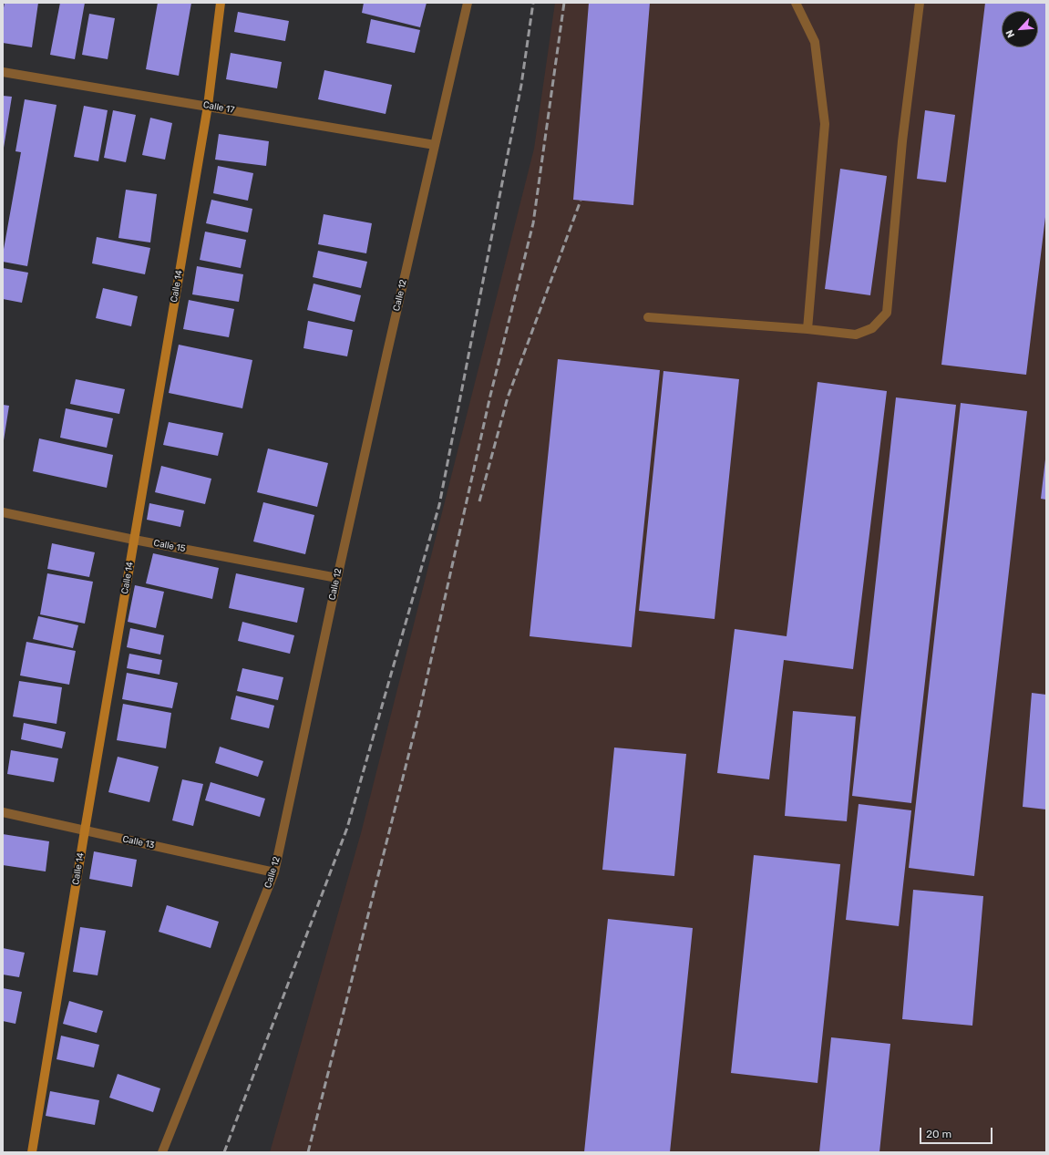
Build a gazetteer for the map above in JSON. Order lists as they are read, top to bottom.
{
  "streets": {
    "main road": ["Calle 14"],
    "street": [
      "Calle 17",
      "Calle 12",
      "Calle 15",
      "Calle 13"
    ]
  },
  "crossings": [
    ["Calle 17", "Calle 14"],
    ["Calle 17", "Calle 12"],
    ["Calle 14", "Calle 15"],
    ["Calle 14", "Calle 13"],
    ["Calle 12", "Calle 15"],
    ["Calle 12", "Calle 13"]
  ],
  "scale_bar": "20 m",
  "north": "bottom left"
}
